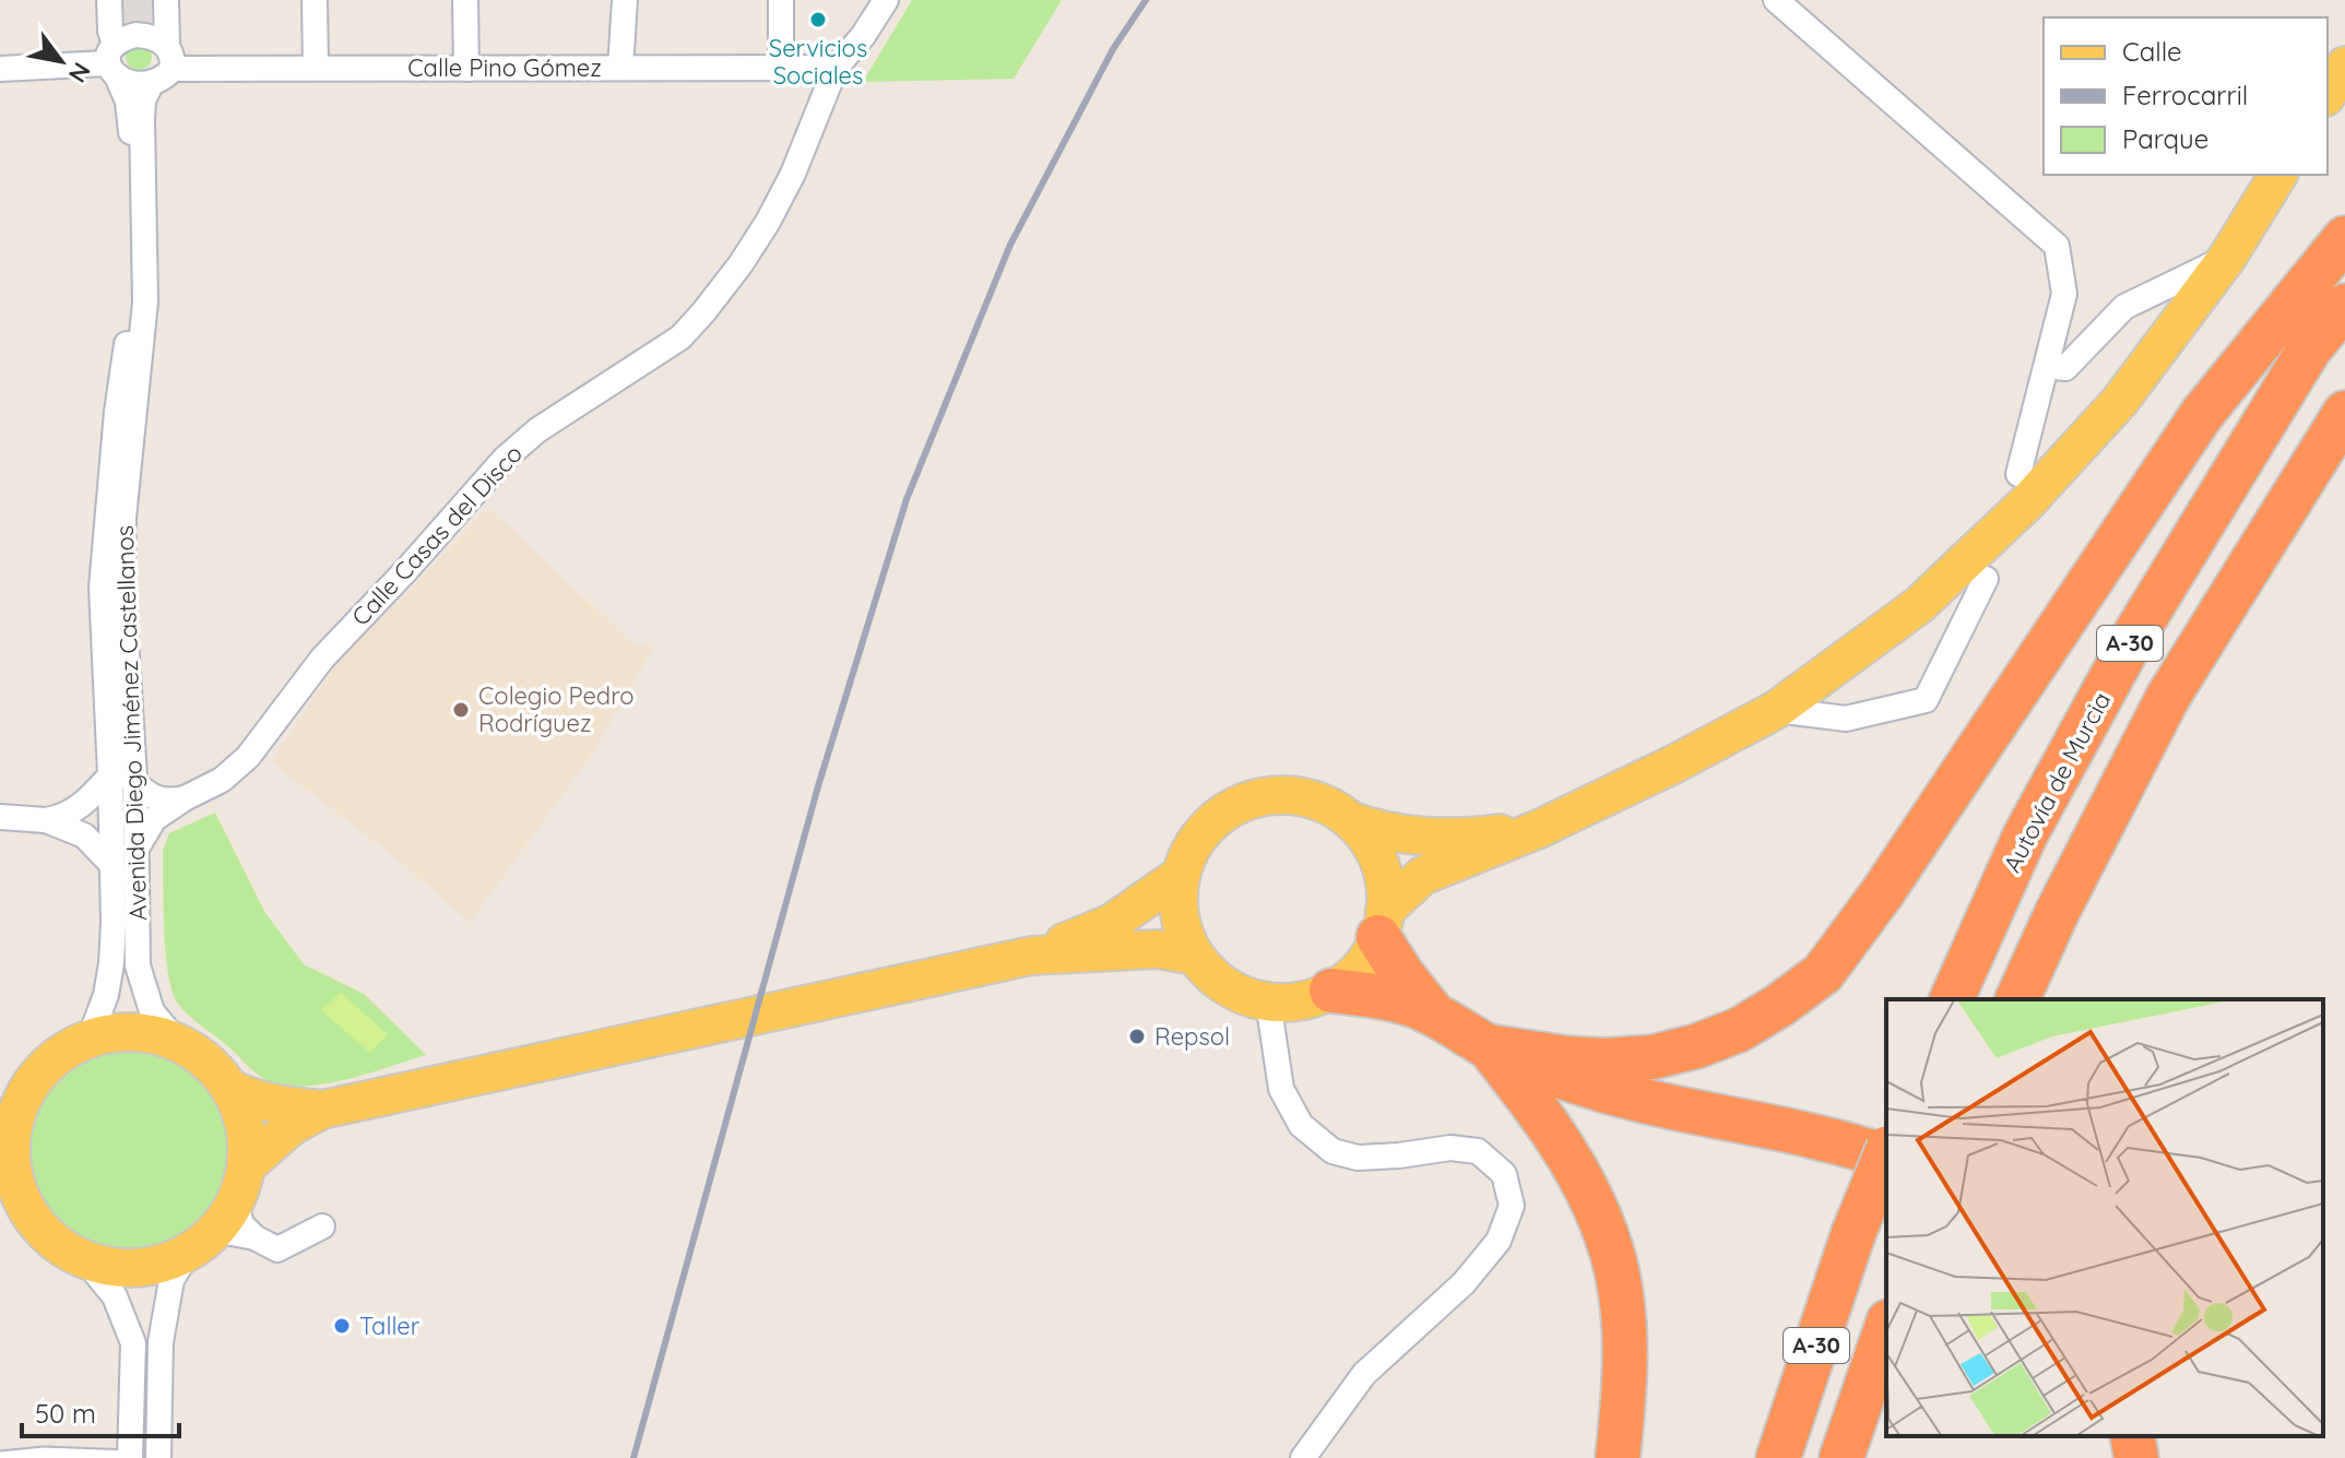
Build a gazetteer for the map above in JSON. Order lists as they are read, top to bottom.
{
  "streets": {
    "highway": ["A-30", "Autovía de Murcia"],
    "street": ["Calle Pino Gómez", "Calle Casas del Disco", "Avenida Diego Jiménez Castellanos"]
  },
  "crossings": [
    ["Calle Pino Gómez", "Calle Casas del Disco"],
    ["Calle Pino Gómez", "Avenida Diego Jiménez Castellanos"],
    ["Calle Casas del Disco", "Avenida Diego Jiménez Castellanos"]
  ],
  "places": [
    "Servicios Sociales",
    "Colegio Pedro Rodríguez",
    "Repsol",
    "Taller"
  ],
  "legend": ["Calle", "Ferrocarril", "Parque"],
  "scale_bar": "50 m",
  "north": "bottom right"
}
